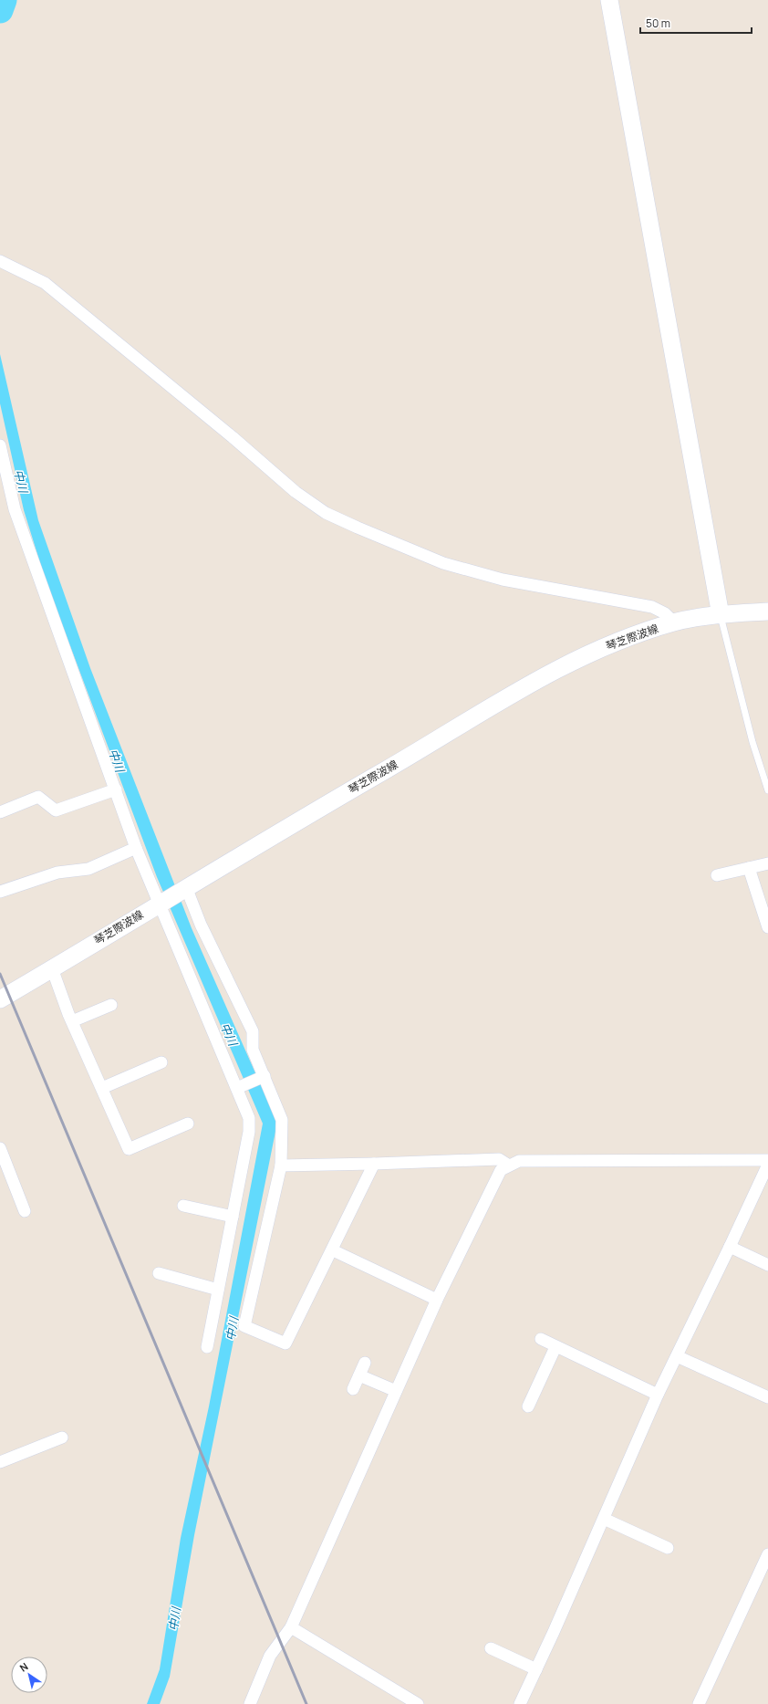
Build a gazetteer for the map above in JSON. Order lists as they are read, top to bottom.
{
  "streets": {
    "main road": ["琴芝際波線"]
  },
  "water": ["中川"],
  "scale_bar": "50 m",
  "north": "top left"
}
